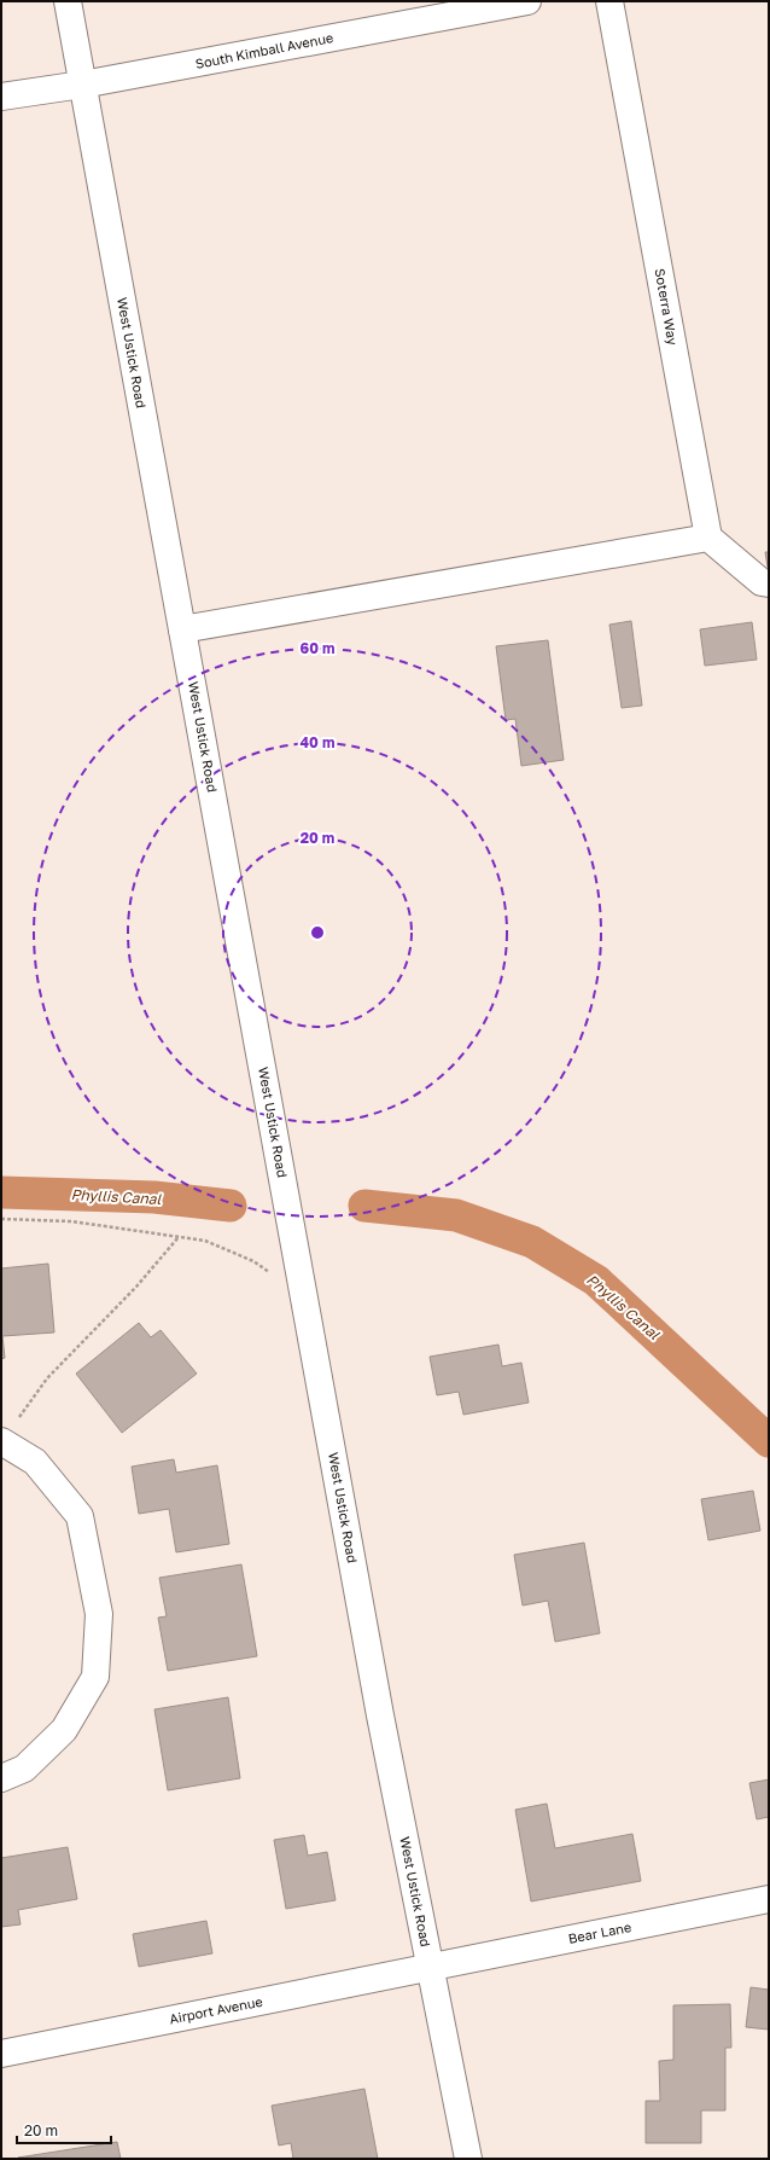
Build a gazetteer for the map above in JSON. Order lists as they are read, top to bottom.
{
  "streets": {
    "street": [
      "South Kimball Avenue",
      "Soterra Way",
      "West Ustick Road",
      "Bear Lane",
      "Airport Avenue"
    ]
  },
  "crossings": [
    ["South Kimball Avenue", "West Ustick Road"],
    ["West Ustick Road", "Bear Lane"],
    ["West Ustick Road", "Airport Avenue"],
    ["Bear Lane", "Airport Avenue"]
  ],
  "water": ["Phyllis Canal"],
  "scale_bar": "20 m",
  "rings": ["60 m", "40 m", "20 m"]
}
